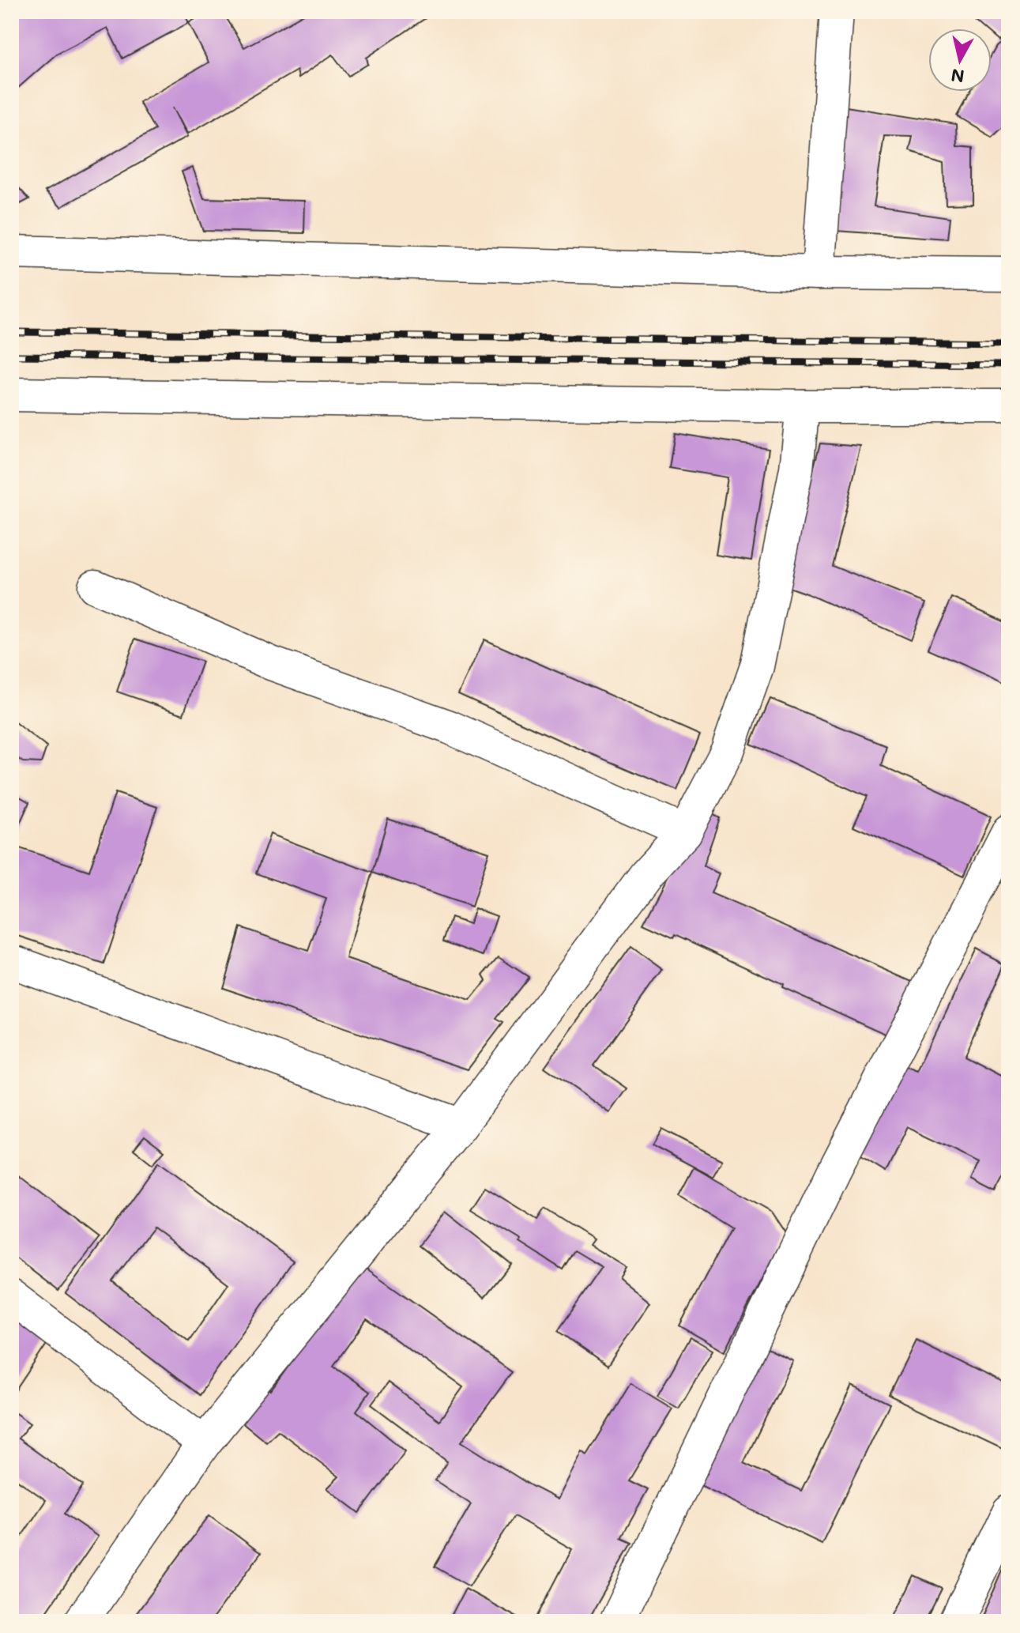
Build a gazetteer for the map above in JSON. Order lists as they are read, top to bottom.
{
  "north": "bottom"
}
